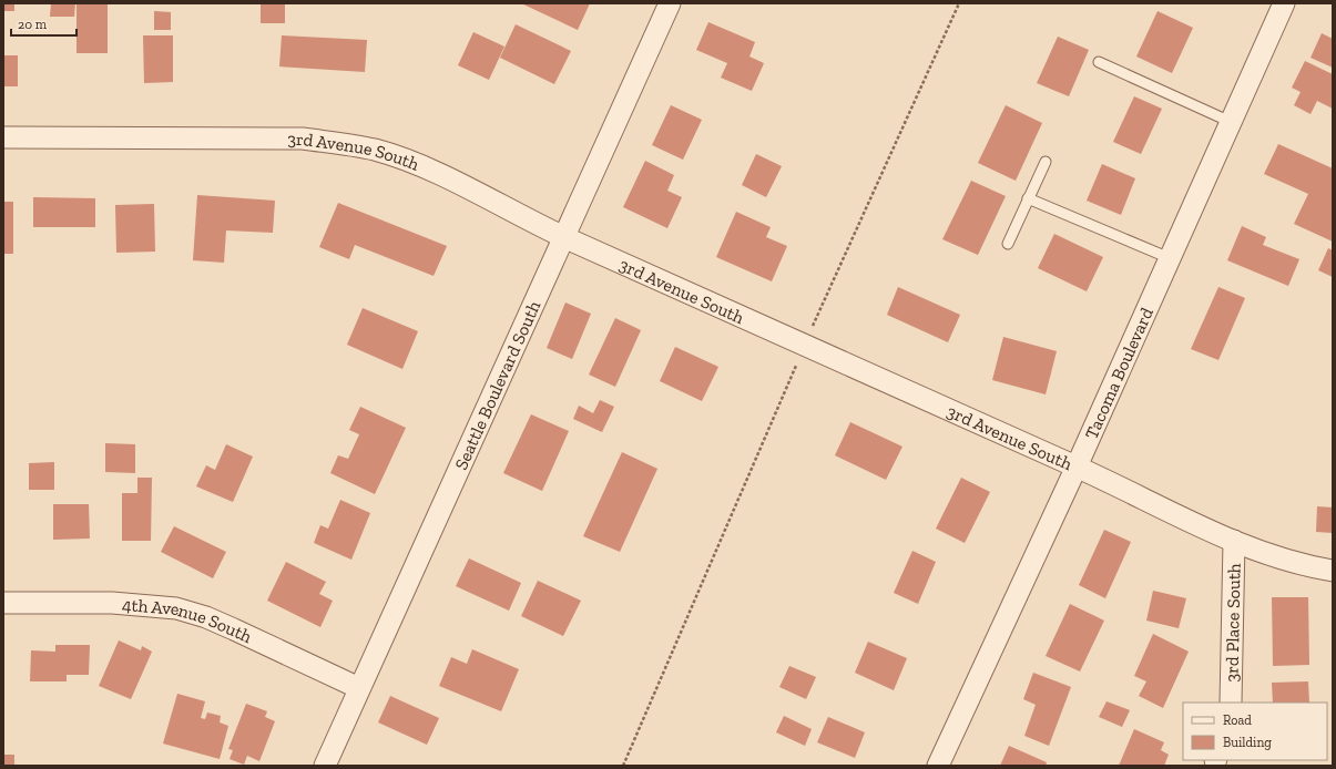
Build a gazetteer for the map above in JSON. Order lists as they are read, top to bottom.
{
  "streets": {
    "street": [
      "3rd Avenue South",
      "Tacoma Boulevard",
      "Seattle Boulevard South",
      "4th Avenue South",
      "3rd Place South"
    ]
  },
  "crossings": [
    ["3rd Avenue South", "Tacoma Boulevard"],
    ["3rd Avenue South", "Seattle Boulevard South"],
    ["3rd Avenue South", "3rd Place South"],
    ["Seattle Boulevard South", "4th Avenue South"]
  ],
  "legend": ["Road", "Building"],
  "scale_bar": "20 m"
}
